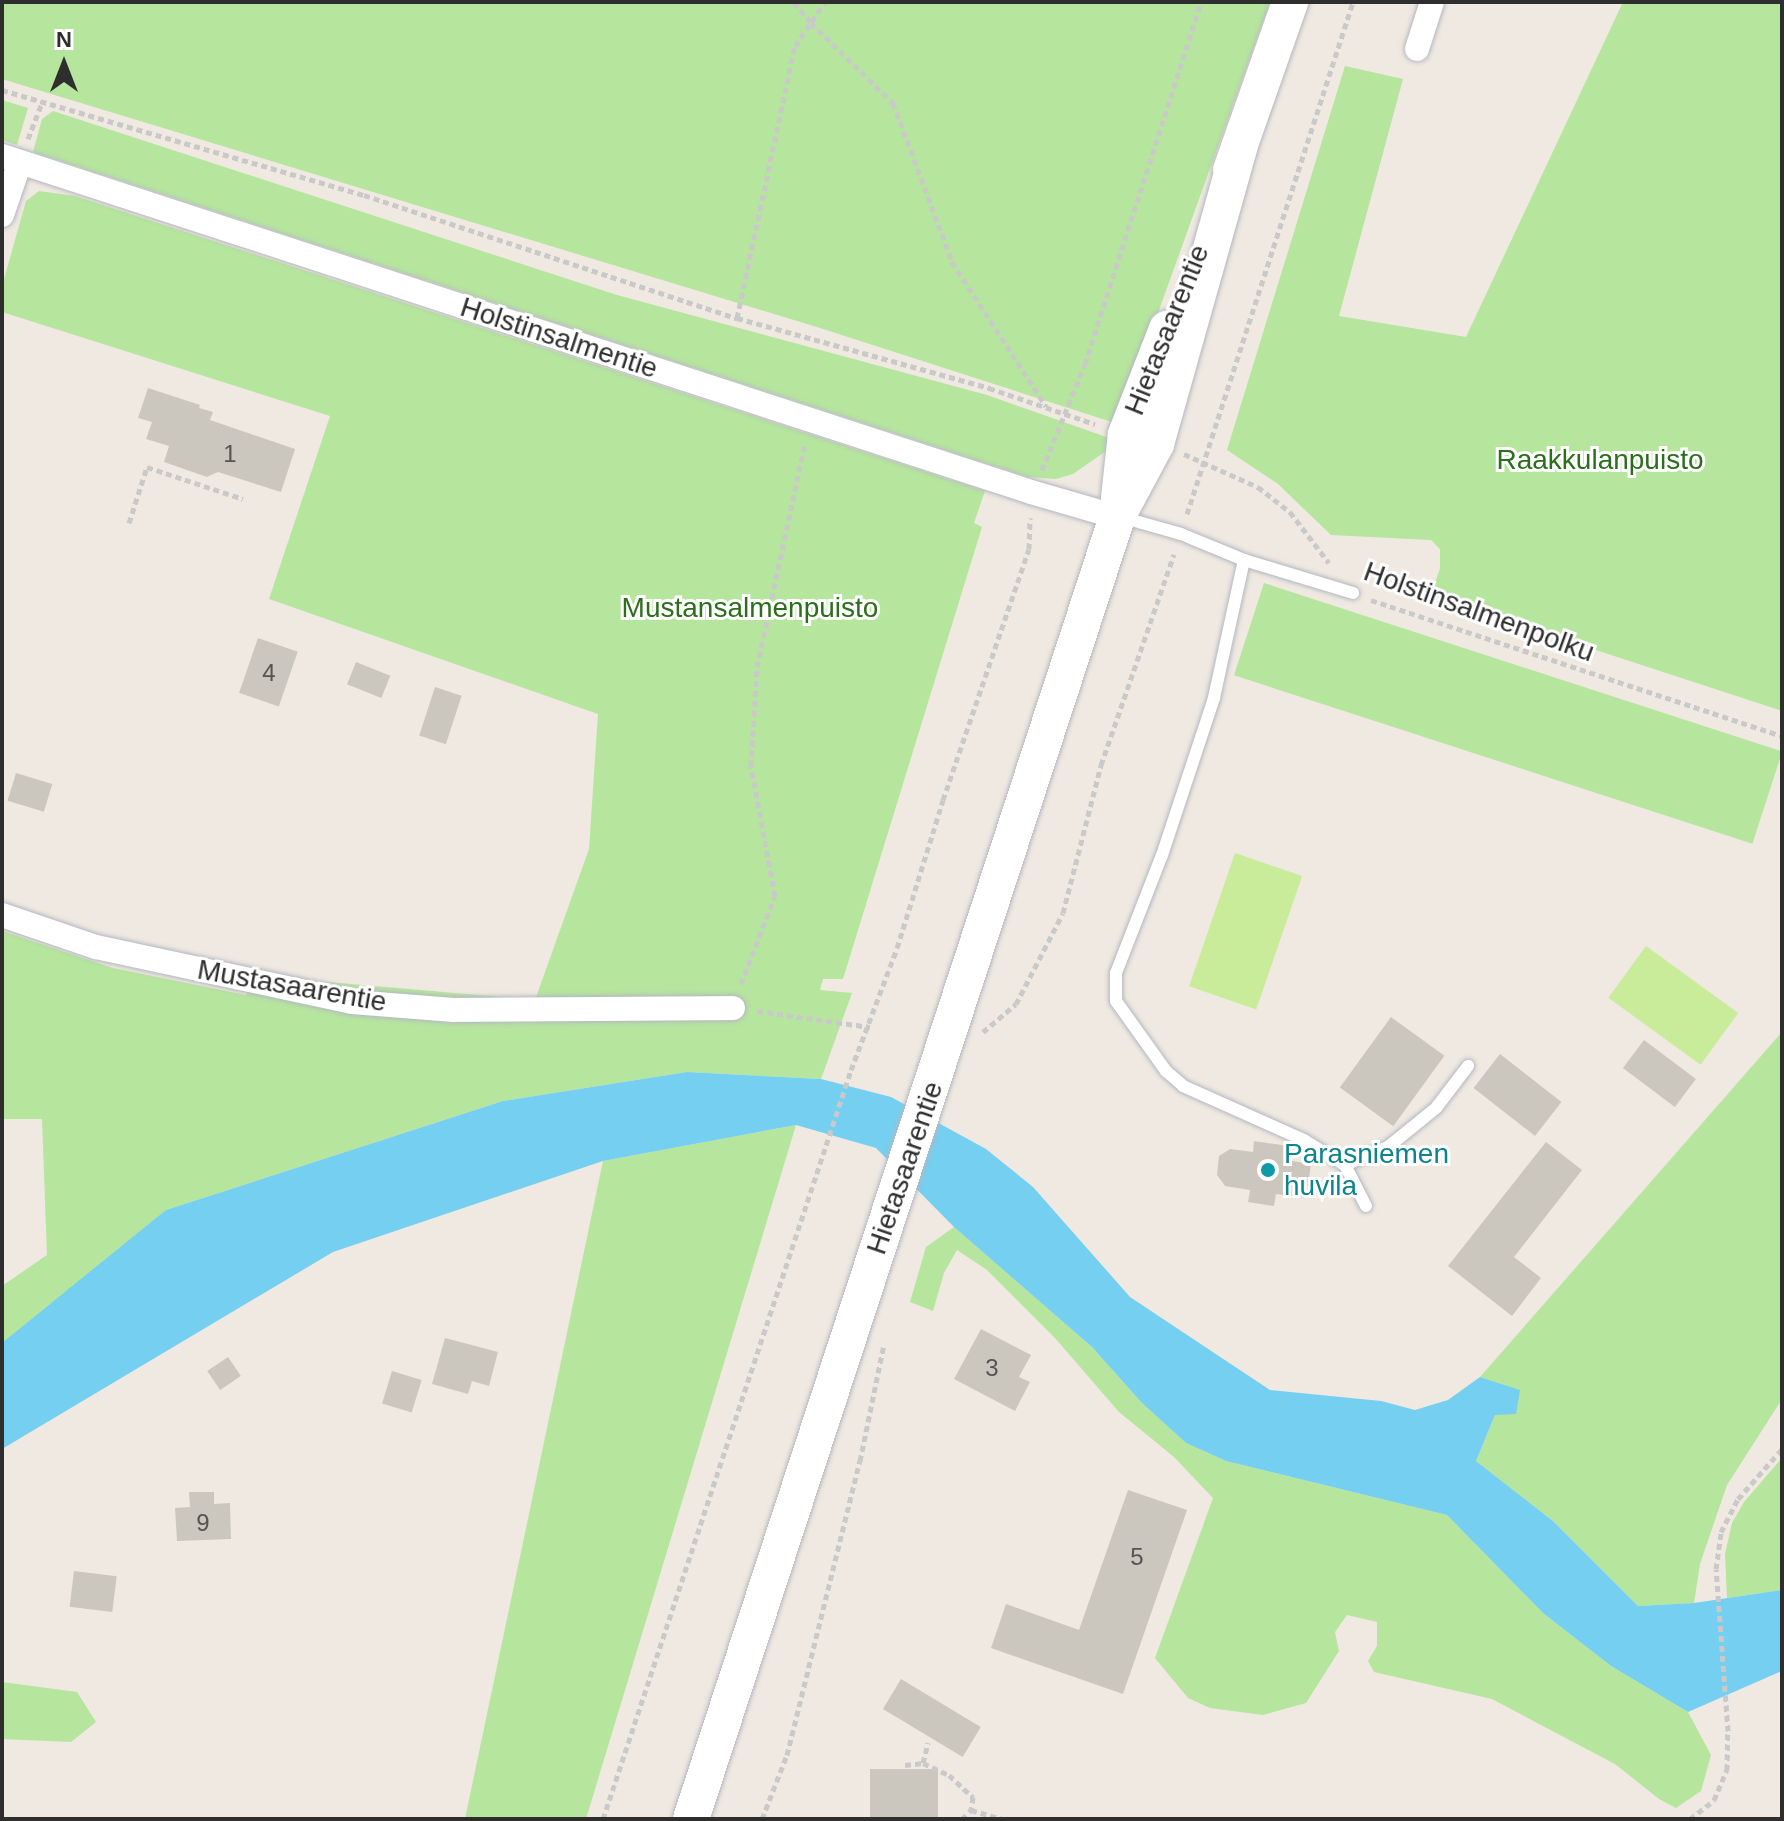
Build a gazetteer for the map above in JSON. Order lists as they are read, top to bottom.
{
  "streets": {
    "street": ["Hietasaarentie", "Holstinsalmentie", "Mustasaarentie"],
    "path": ["Holstinsalmenpolku"]
  },
  "crossings": [
    ["Hietasaarentie", "Holstinsalmentie"]
  ],
  "parks": ["Raakkulanpuisto", "Mustansalmenpuisto"],
  "places": ["Parasniemen huvila"],
  "house_numbers": [
    "1",
    "4",
    "3",
    "9",
    "5"
  ],
  "north": "top"
}
